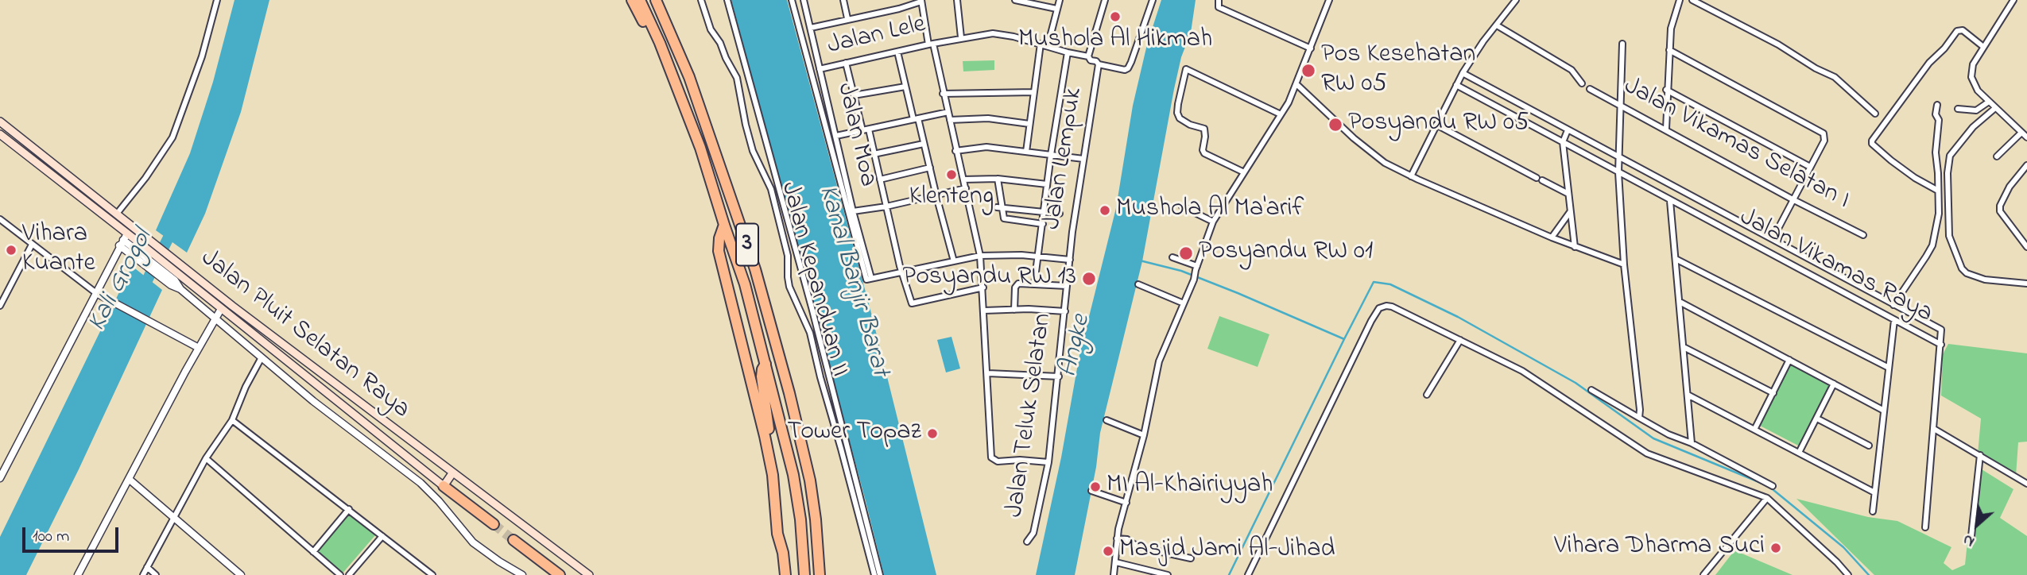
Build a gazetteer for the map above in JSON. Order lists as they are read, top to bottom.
{
  "streets": {
    "highway": ["3"],
    "main road": ["Jalan Pluit Selatan Raya"],
    "street": [
      "Jalan Lele",
      "Jalan Moa",
      "Jalan Vikamas Selatan I",
      "Jalan Lempuk",
      "Jalan Vikamas Raya",
      "Jalan Kepanduan II",
      "Jalan Teluk Selatan"
    ]
  },
  "crossings": [
    ["Jalan Lele", "Jalan Moa"],
    ["Jalan Lele", "Jalan Lempuk"],
    ["Jalan Lempuk", "Jalan Teluk Selatan"]
  ],
  "water": ["Kali Grogol", "Kanal Banjir Barat", "Angke"],
  "places": [
    "Mushola Al Hikmah",
    "Pos Kesehatan RW 05",
    "Posyandu RW 05",
    "Klenteng",
    "Mushola Al Ma'arif",
    "Vihara Kuante",
    "Posyandu RW 01",
    "Posyandu RW 13",
    "Tower Topaz",
    "MI Al-Khairiyyah",
    "Vihara Dharma Suci",
    "Masjid Jami Al-Jihad"
  ],
  "scale_bar": "100 m",
  "north": "bottom left"
}
